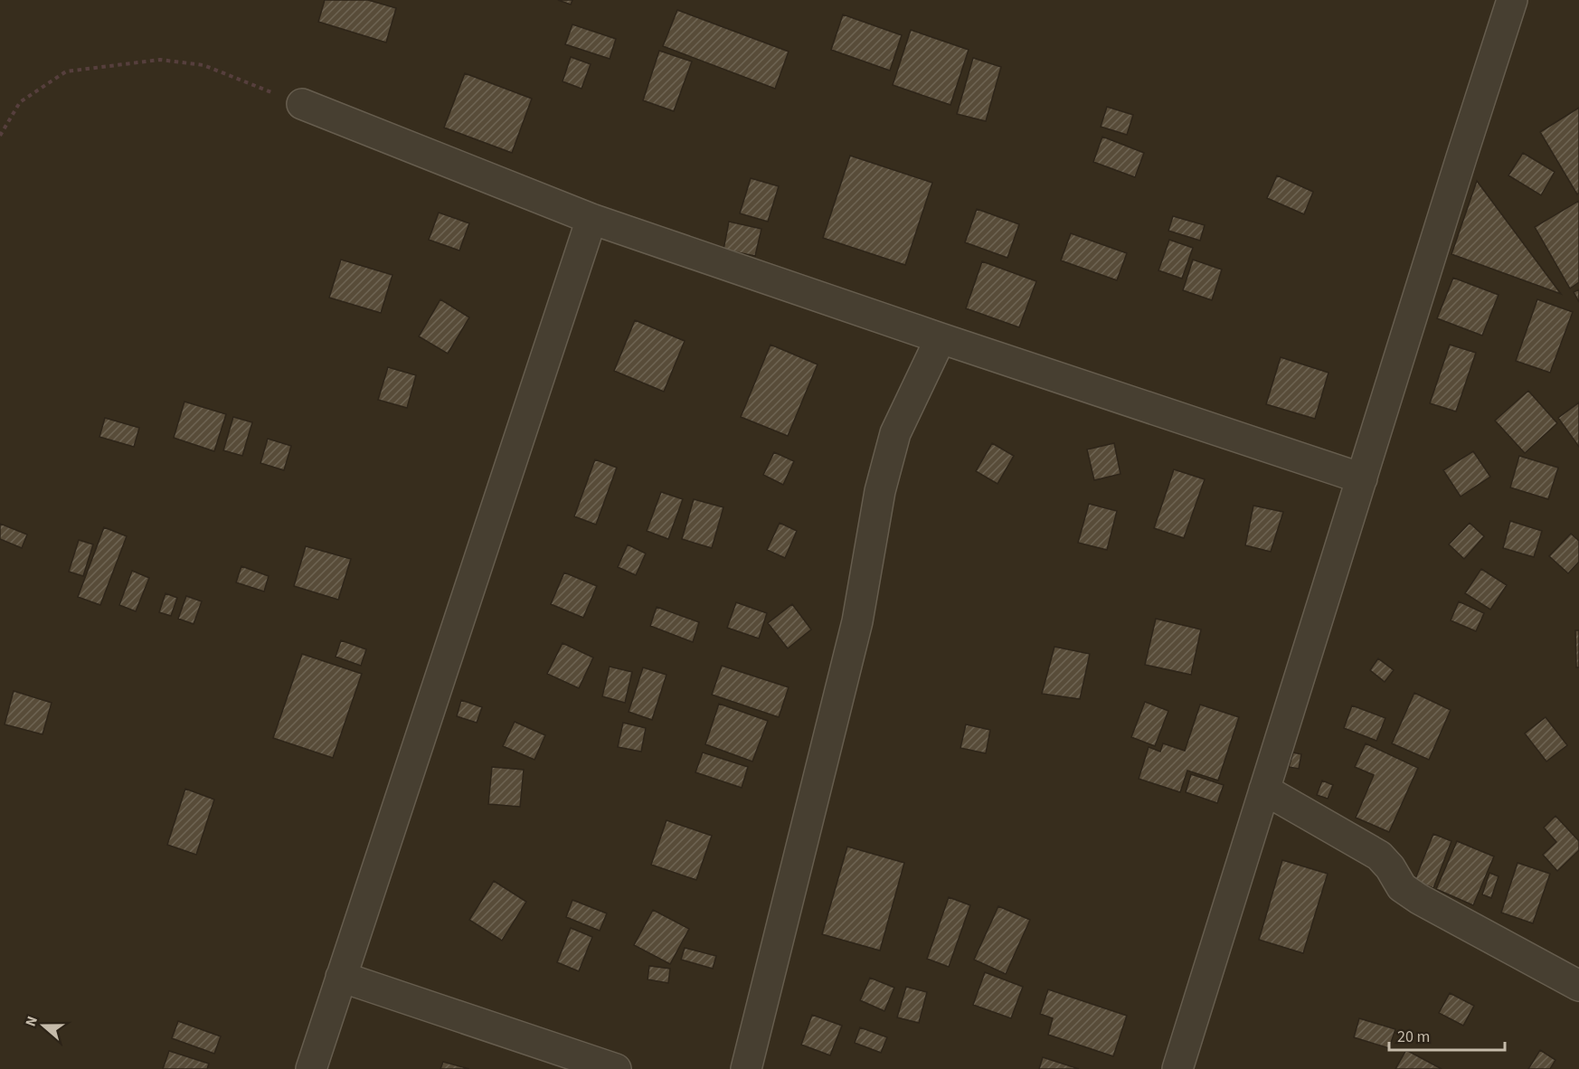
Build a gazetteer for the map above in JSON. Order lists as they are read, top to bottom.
{
  "scale_bar": "20 m",
  "north": "left"
}
